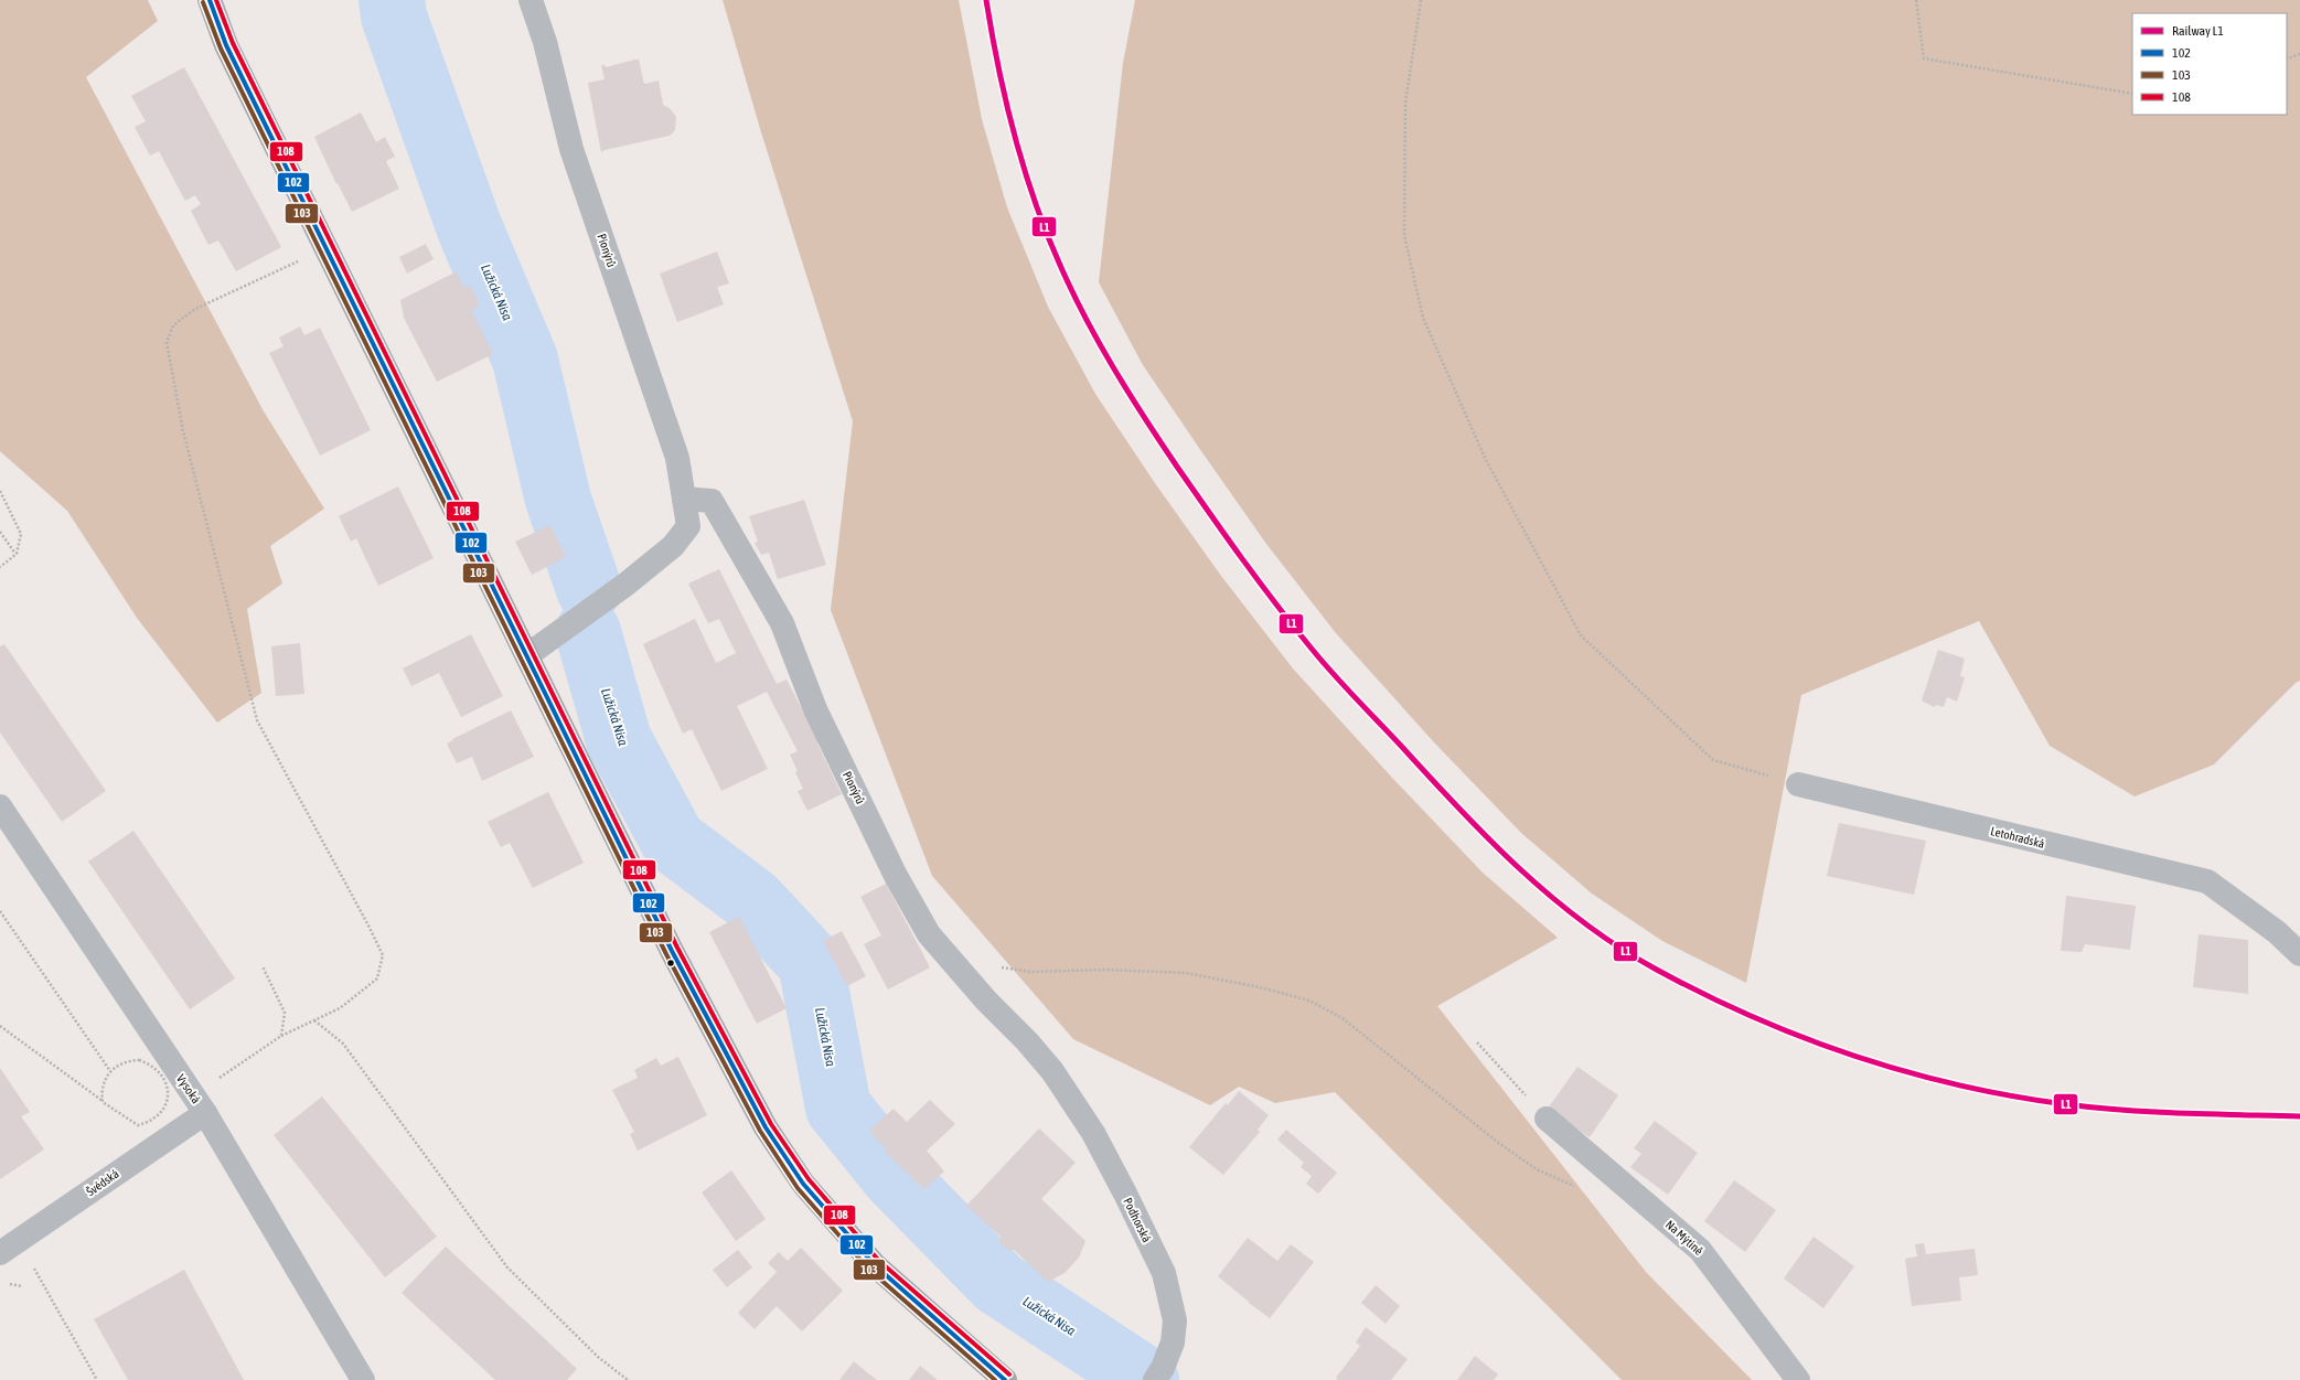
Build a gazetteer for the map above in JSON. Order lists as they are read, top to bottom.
{
  "streets": {
    "street": [
      "Pionýrů",
      "Letohradská",
      "Vysoká",
      "Švédská",
      "Podhorská",
      "Na Mýtině"
    ]
  },
  "crossings": [
    ["Pionýrů", "Podhorská"],
    ["Vysoká", "Švédská"]
  ],
  "water": ["Lužická Nisa"],
  "lines": [
    "rail line L1",
    "transit line 102",
    "transit line 108",
    "transit line 103"
  ],
  "legend": [
    "Railway L1",
    "102",
    "103",
    "108"
  ]
}
